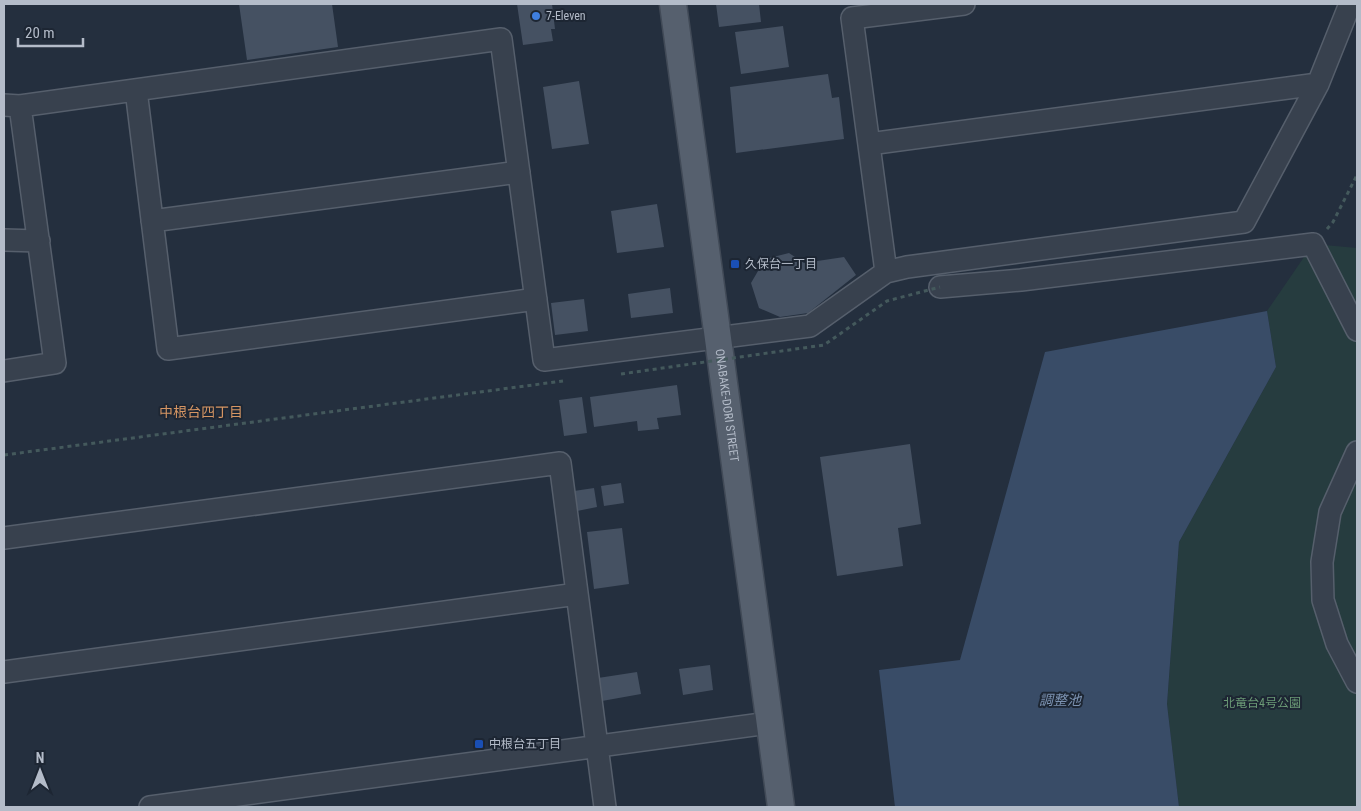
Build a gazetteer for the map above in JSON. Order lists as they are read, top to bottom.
{
  "streets": {
    "main road": ["ONABAKE-DORI STREET"]
  },
  "districts": ["中根台四丁目"],
  "water": ["調整池"],
  "parks": ["北竜台4号公園"],
  "places": {
    "other": ["7-Eleven"],
    "transit": ["久保台一丁目", "中根台五丁目"]
  },
  "scale_bar": "20 m",
  "north": "top"
}
